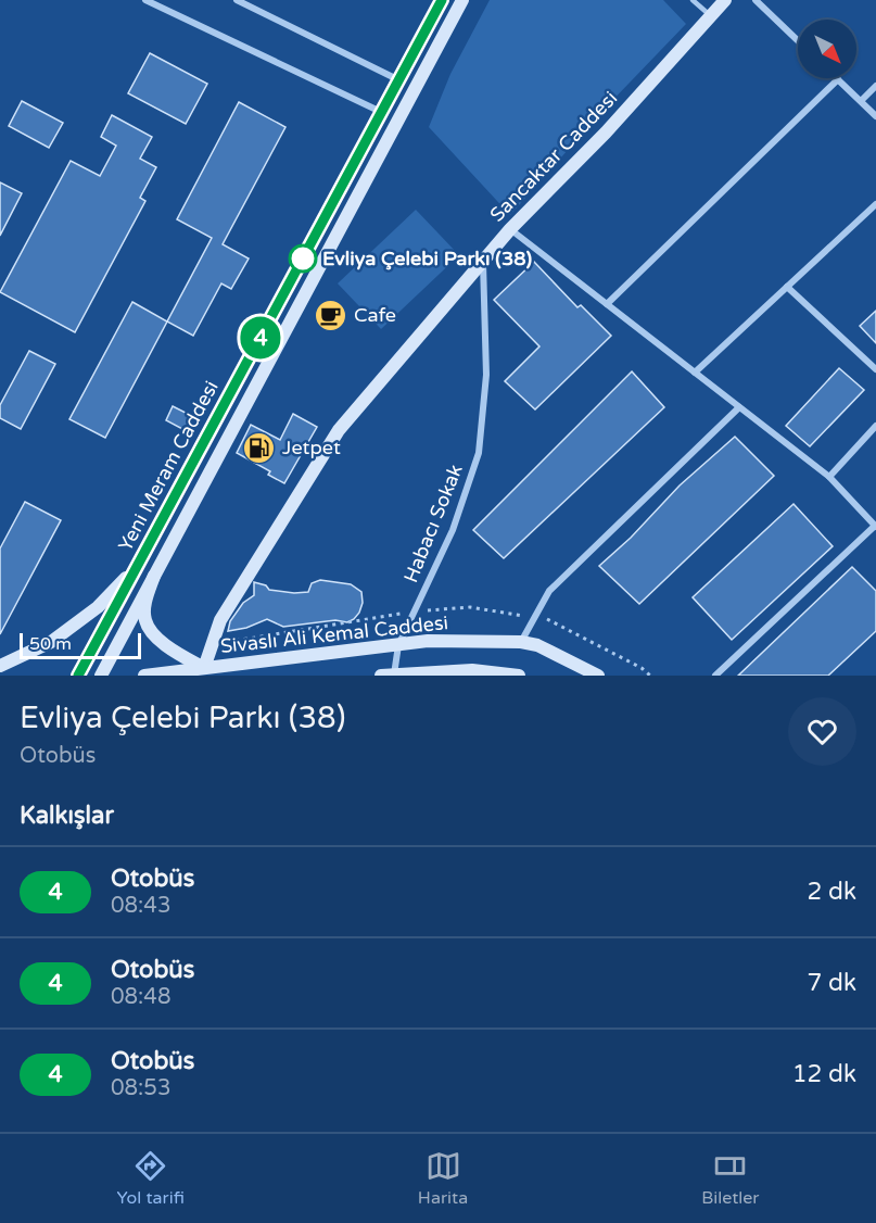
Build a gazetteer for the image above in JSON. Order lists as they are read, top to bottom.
{
  "streets": {
    "main road": ["Sancaktar Caddesi", "Yeni Meram Caddesi", "Sivaslı Ali Kemal Caddesi"],
    "street": ["Habacı Sokak"]
  },
  "crossings": [
    ["Sancaktar Caddesi", "Habacı Sokak"],
    ["Sancaktar Caddesi", "Sivaslı Ali Kemal Caddesi"],
    ["Habacı Sokak", "Sivaslı Ali Kemal Caddesi"]
  ],
  "places": {
    "other": ["Evliya Çelebi Parkı (38)"],
    "cafe": ["Cafe"],
    "fuel station": ["Jetpet"]
  },
  "lines": ["bus line 4"],
  "scale_bar": "50 m",
  "north": "bottom right",
  "page": {
    "on_map": "4",
    "scale": "50 m",
    "heading": [
      ["Evliya Çelebi Parkı (38)", "Otobüs"],
      "Kalkışlar"
    ],
    "list": [
      {
        "mark": "4",
        "name": "Otobüs",
        "note": "08:43",
        "value": "2 dk"
      },
      {
        "mark": "4",
        "name": "Otobüs",
        "note": "08:48",
        "value": "7 dk"
      },
      {
        "mark": "4",
        "name": "Otobüs",
        "note": "08:53",
        "value": "12 dk"
      }
    ],
    "tabs": ["Yol tarifi", "Harita", "Biletler"]
  }
}
